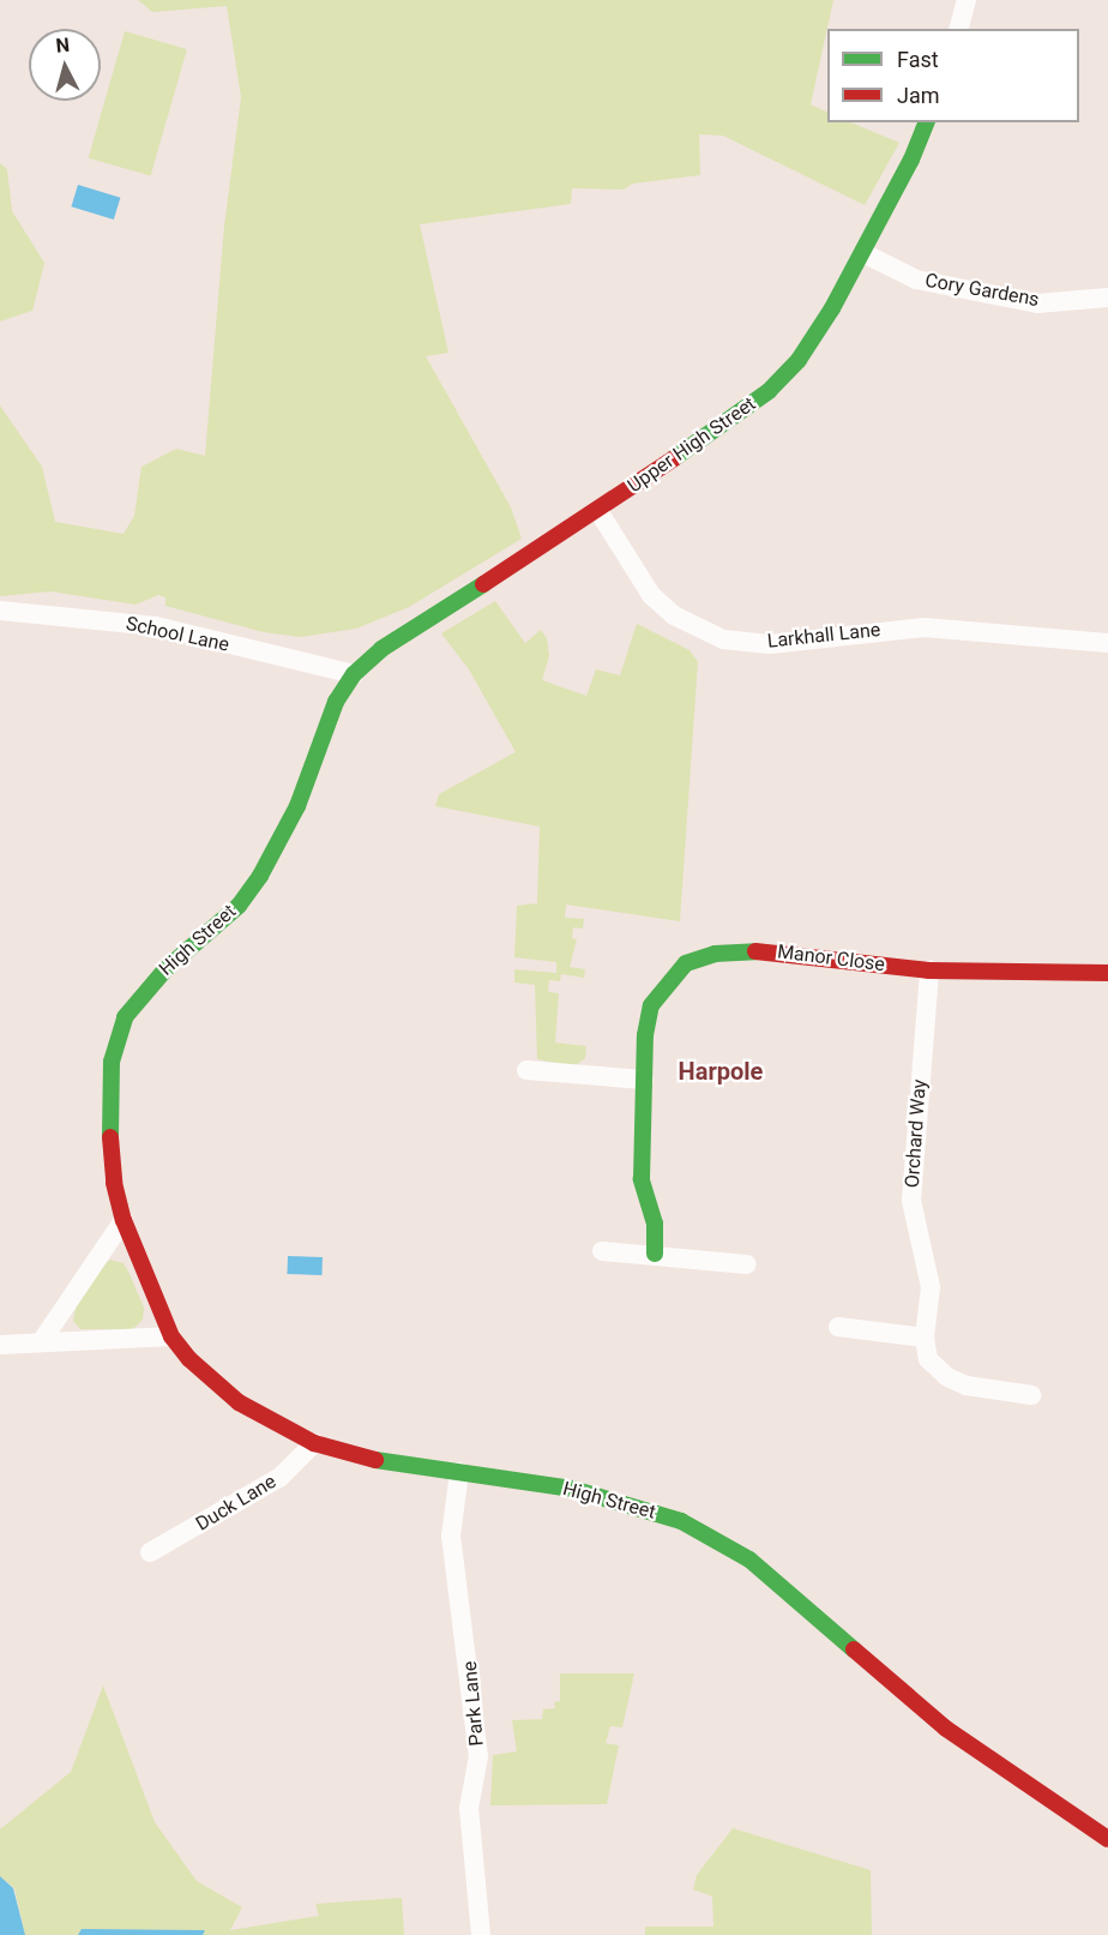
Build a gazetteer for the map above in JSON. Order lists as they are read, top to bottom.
{
  "streets": {
    "street": [
      "Cory Gardens",
      "Upper High Street",
      "School Lane",
      "Larkhall Lane",
      "High Street",
      "Manor Close",
      "Orchard Way",
      "Duck Lane",
      "Park Lane"
    ]
  },
  "crossings": [
    ["Cory Gardens", "Upper High Street"],
    ["Upper High Street", "School Lane"],
    ["Upper High Street", "Larkhall Lane"],
    ["Upper High Street", "High Street"],
    ["School Lane", "High Street"],
    ["High Street", "Duck Lane"],
    ["High Street", "Park Lane"],
    ["Manor Close", "Orchard Way"]
  ],
  "districts": ["Harpole"],
  "legend": ["Fast", "Jam"],
  "north": "top"
}
